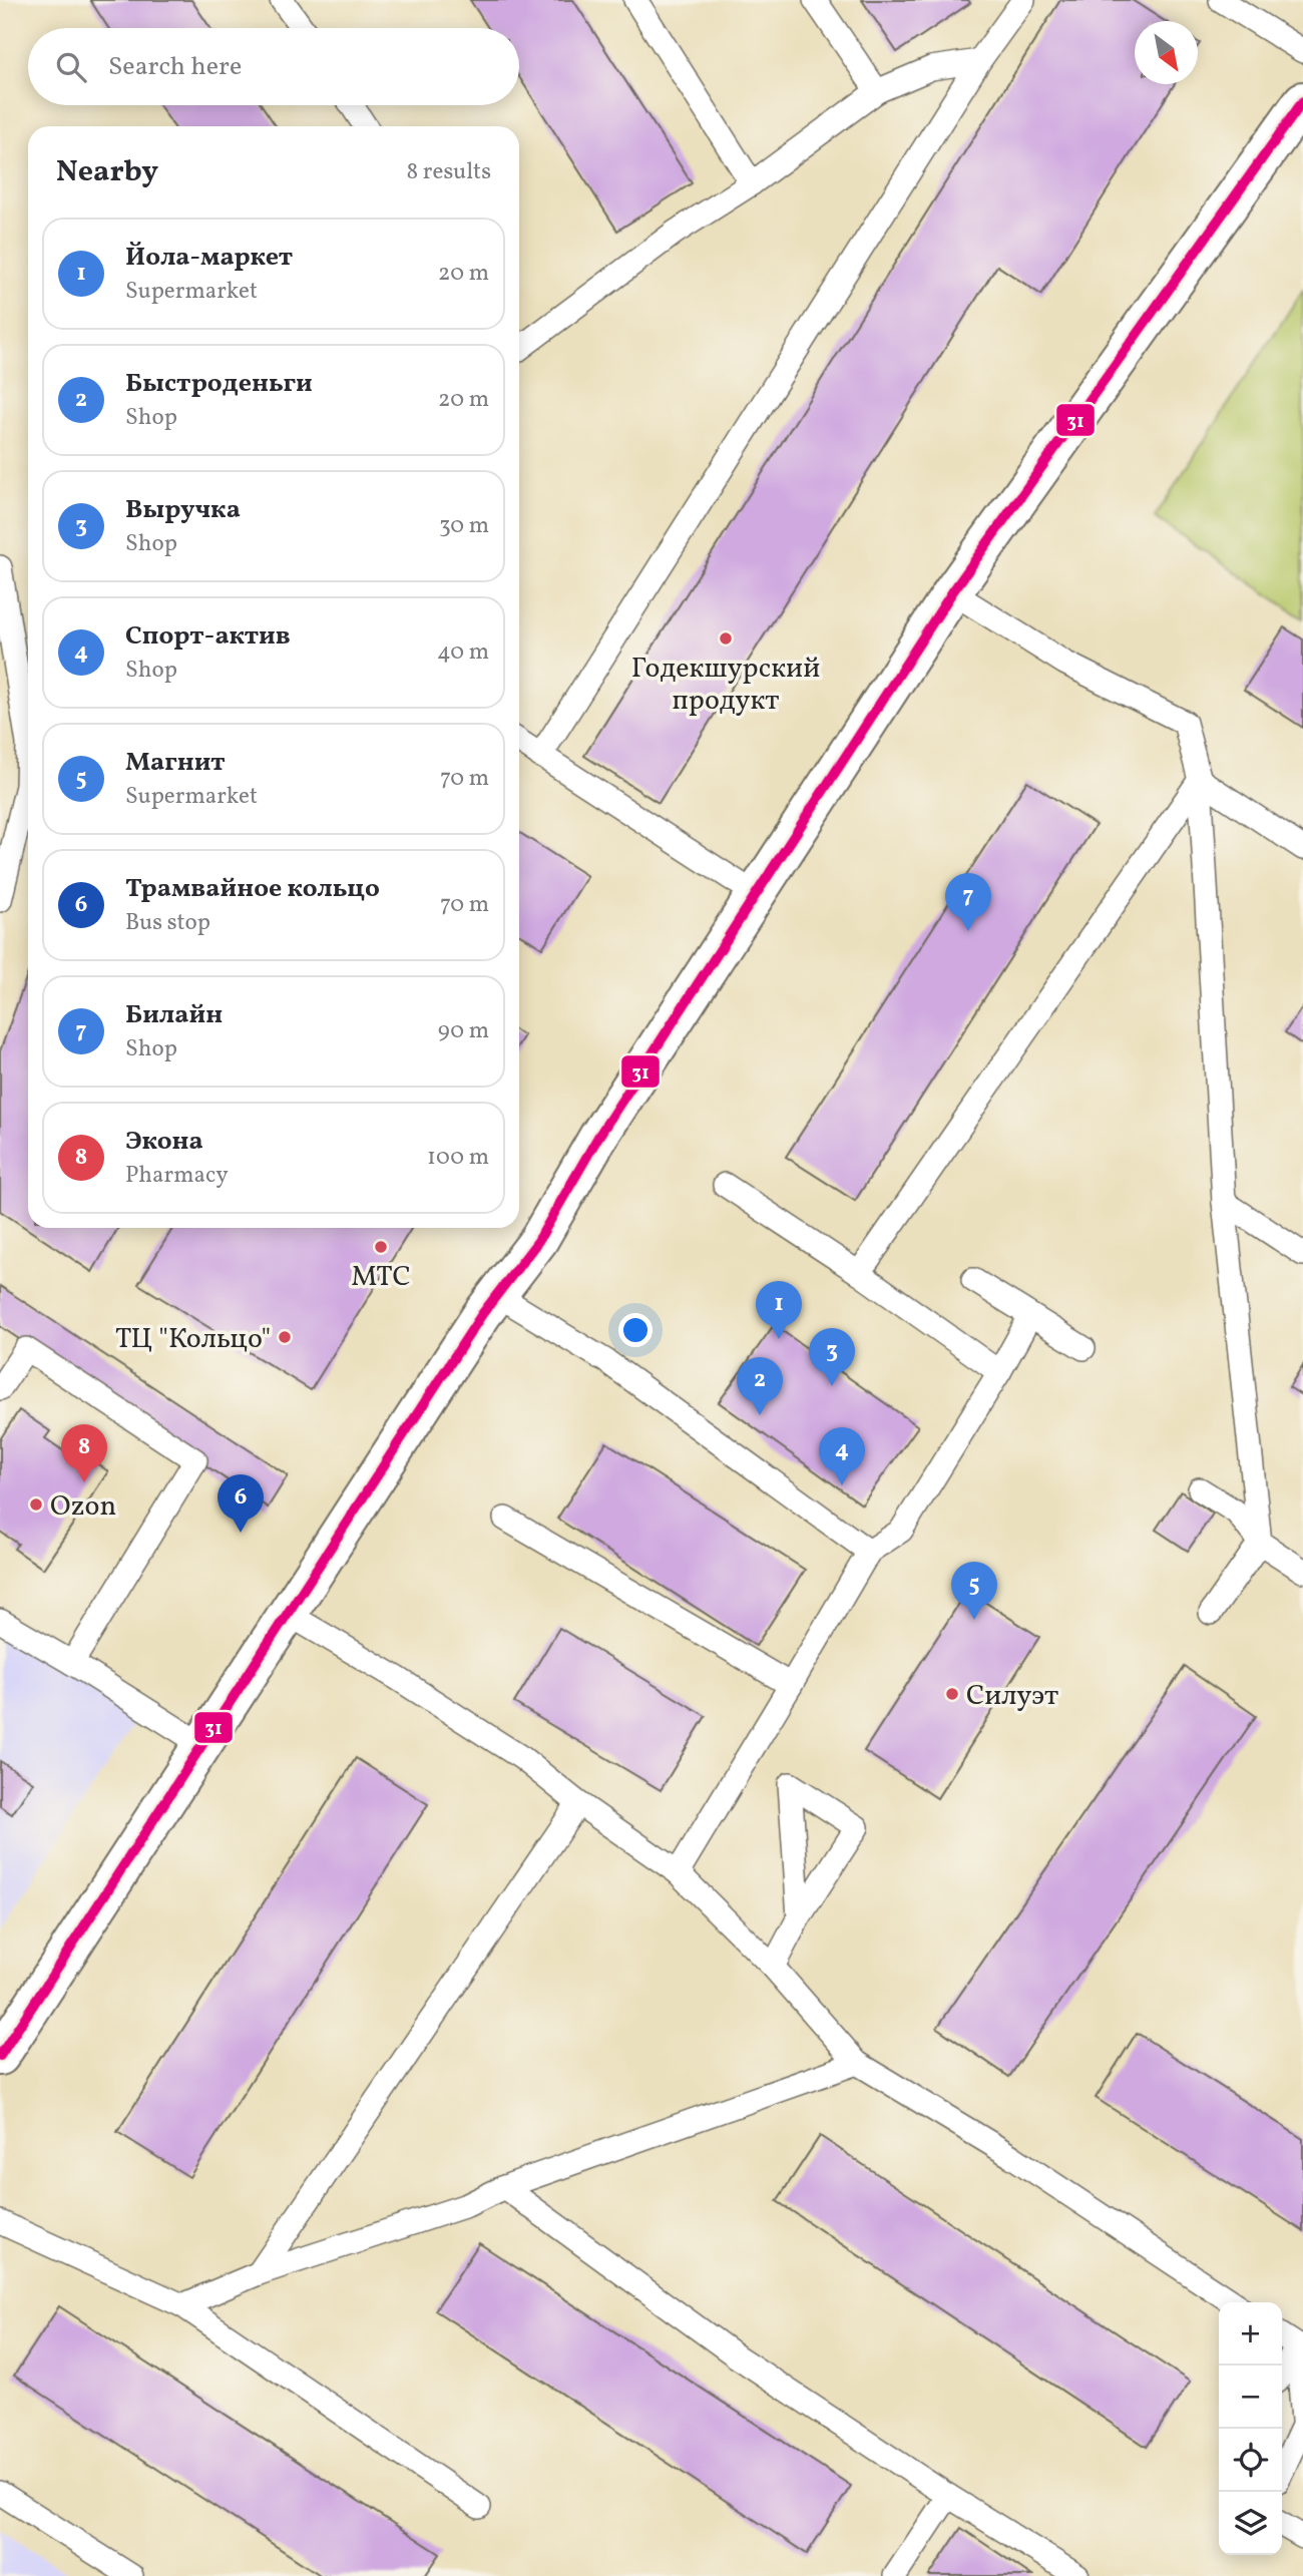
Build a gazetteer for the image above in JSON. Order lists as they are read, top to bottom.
{
  "places": [
    "Годекшурский продукт",
    "МТС",
    "ТЦ \"Кольцо\"",
    "Ozon",
    "Силуэт"
  ],
  "lines": ["transit line 31"],
  "north": "bottom right",
  "page": {
    "search": "Search here",
    "heading": ["Nearby", "8 results"],
    "list": [
      {
        "mark": "1",
        "name": "Йола-маркет",
        "note": "Supermarket",
        "value": "20 m"
      },
      {
        "mark": "2",
        "name": "Быстроденьги",
        "note": "Shop",
        "value": "20 m"
      },
      {
        "mark": "3",
        "name": "Выручка",
        "note": "Shop",
        "value": "30 m"
      },
      {
        "mark": "4",
        "name": "Спорт-актив",
        "note": "Shop",
        "value": "40 m"
      },
      {
        "mark": "5",
        "name": "Магнит",
        "note": "Supermarket",
        "value": "70 m"
      },
      {
        "mark": "6",
        "name": "Трамвайное кольцо",
        "note": "Bus stop",
        "value": "70 m"
      },
      {
        "mark": "7",
        "name": "Билайн",
        "note": "Shop",
        "value": "90 m"
      },
      {
        "mark": "8",
        "name": "Экона",
        "note": "Pharmacy",
        "value": "100 m"
      }
    ],
    "pins": [
      "7",
      "1",
      "3",
      "2",
      "8",
      "4",
      "6",
      "5"
    ],
    "map_buttons": ["+", "−"]
  }
}
